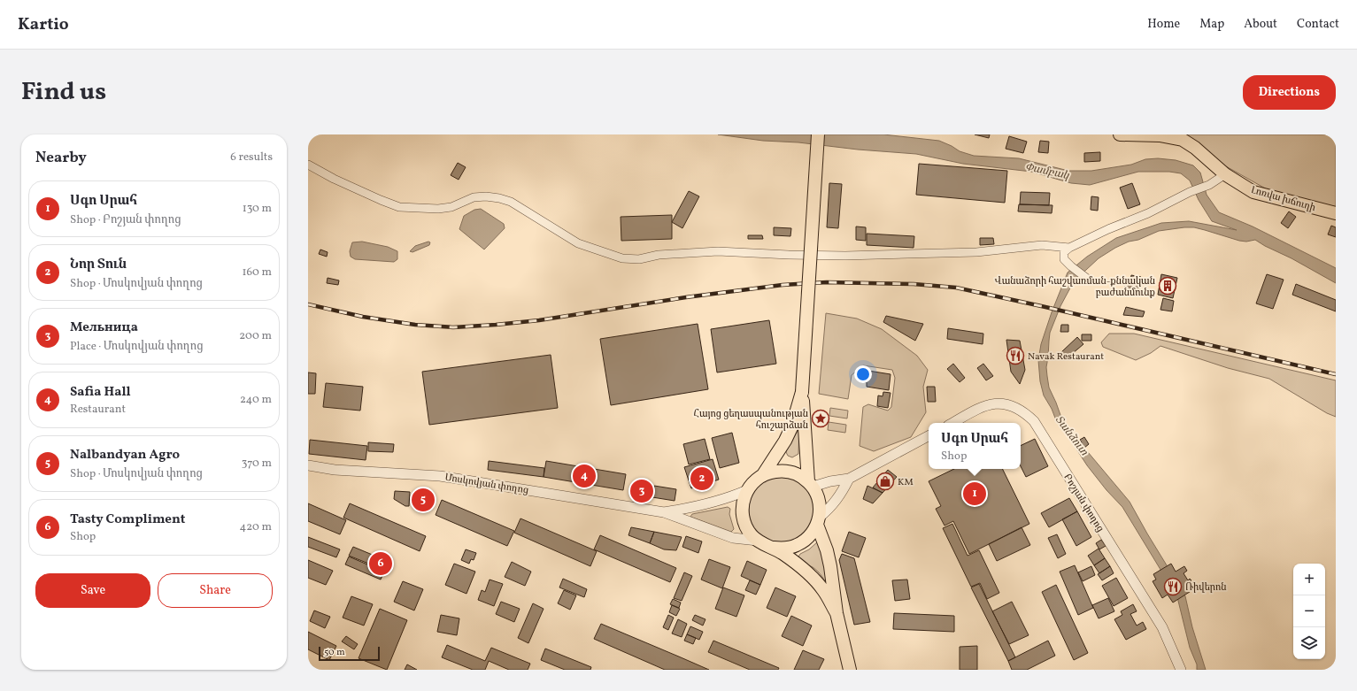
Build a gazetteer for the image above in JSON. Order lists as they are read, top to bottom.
{
  "streets": {
    "highway": ["Լոռվա խճուղի"],
    "street": ["Մոսկովյան փողոց", "Բոշյան փողոց"]
  },
  "water": ["Փամբակ", "Տանձուտ"],
  "places": {
    "building": ["Վանաձորի հաշվառման-քննական բաժանմունք"],
    "restaurant": ["Navak Restaurant", "Ռիվերոն"],
    "place": ["Հայոց ցեղասպանության հուշարձան"],
    "shop": ["KM"]
  },
  "scale_bar": "50 m",
  "page": {
    "header": "Kartio",
    "nav": [
      "Home",
      "Map",
      "About",
      "Contact"
    ],
    "title": "Find us",
    "buttons": [
      "Directions",
      ["Save", "Share"]
    ],
    "heading": ["Nearby", "6 results"],
    "list": [
      {
        "mark": "1",
        "name": "Սգո Սրահ",
        "note": "Shop · Բոշյան փողոց",
        "value": "130 m"
      },
      {
        "mark": "2",
        "name": "Նոր Տուն",
        "note": "Shop · Մոսկովյան փողոց",
        "value": "160 m"
      },
      {
        "mark": "3",
        "name": "Мельница",
        "note": "Place · Մոսկովյան փողոց",
        "value": "200 m"
      },
      {
        "mark": "4",
        "name": "Safia Hall",
        "note": "Restaurant",
        "value": "240 m"
      },
      {
        "mark": "5",
        "name": "Nalbandyan Agro",
        "note": "Shop · Մոսկովյան փողոց",
        "value": "370 m"
      },
      {
        "mark": "6",
        "name": "Tasty Compliment",
        "note": "Shop",
        "value": "420 m"
      }
    ],
    "popup": ["Սգո Սրահ", "Shop"],
    "pins": [
      "4",
      "2",
      "3",
      "1",
      "5",
      "6"
    ],
    "map_buttons": ["+", "−"],
    "scale": "50 m"
  }
}
